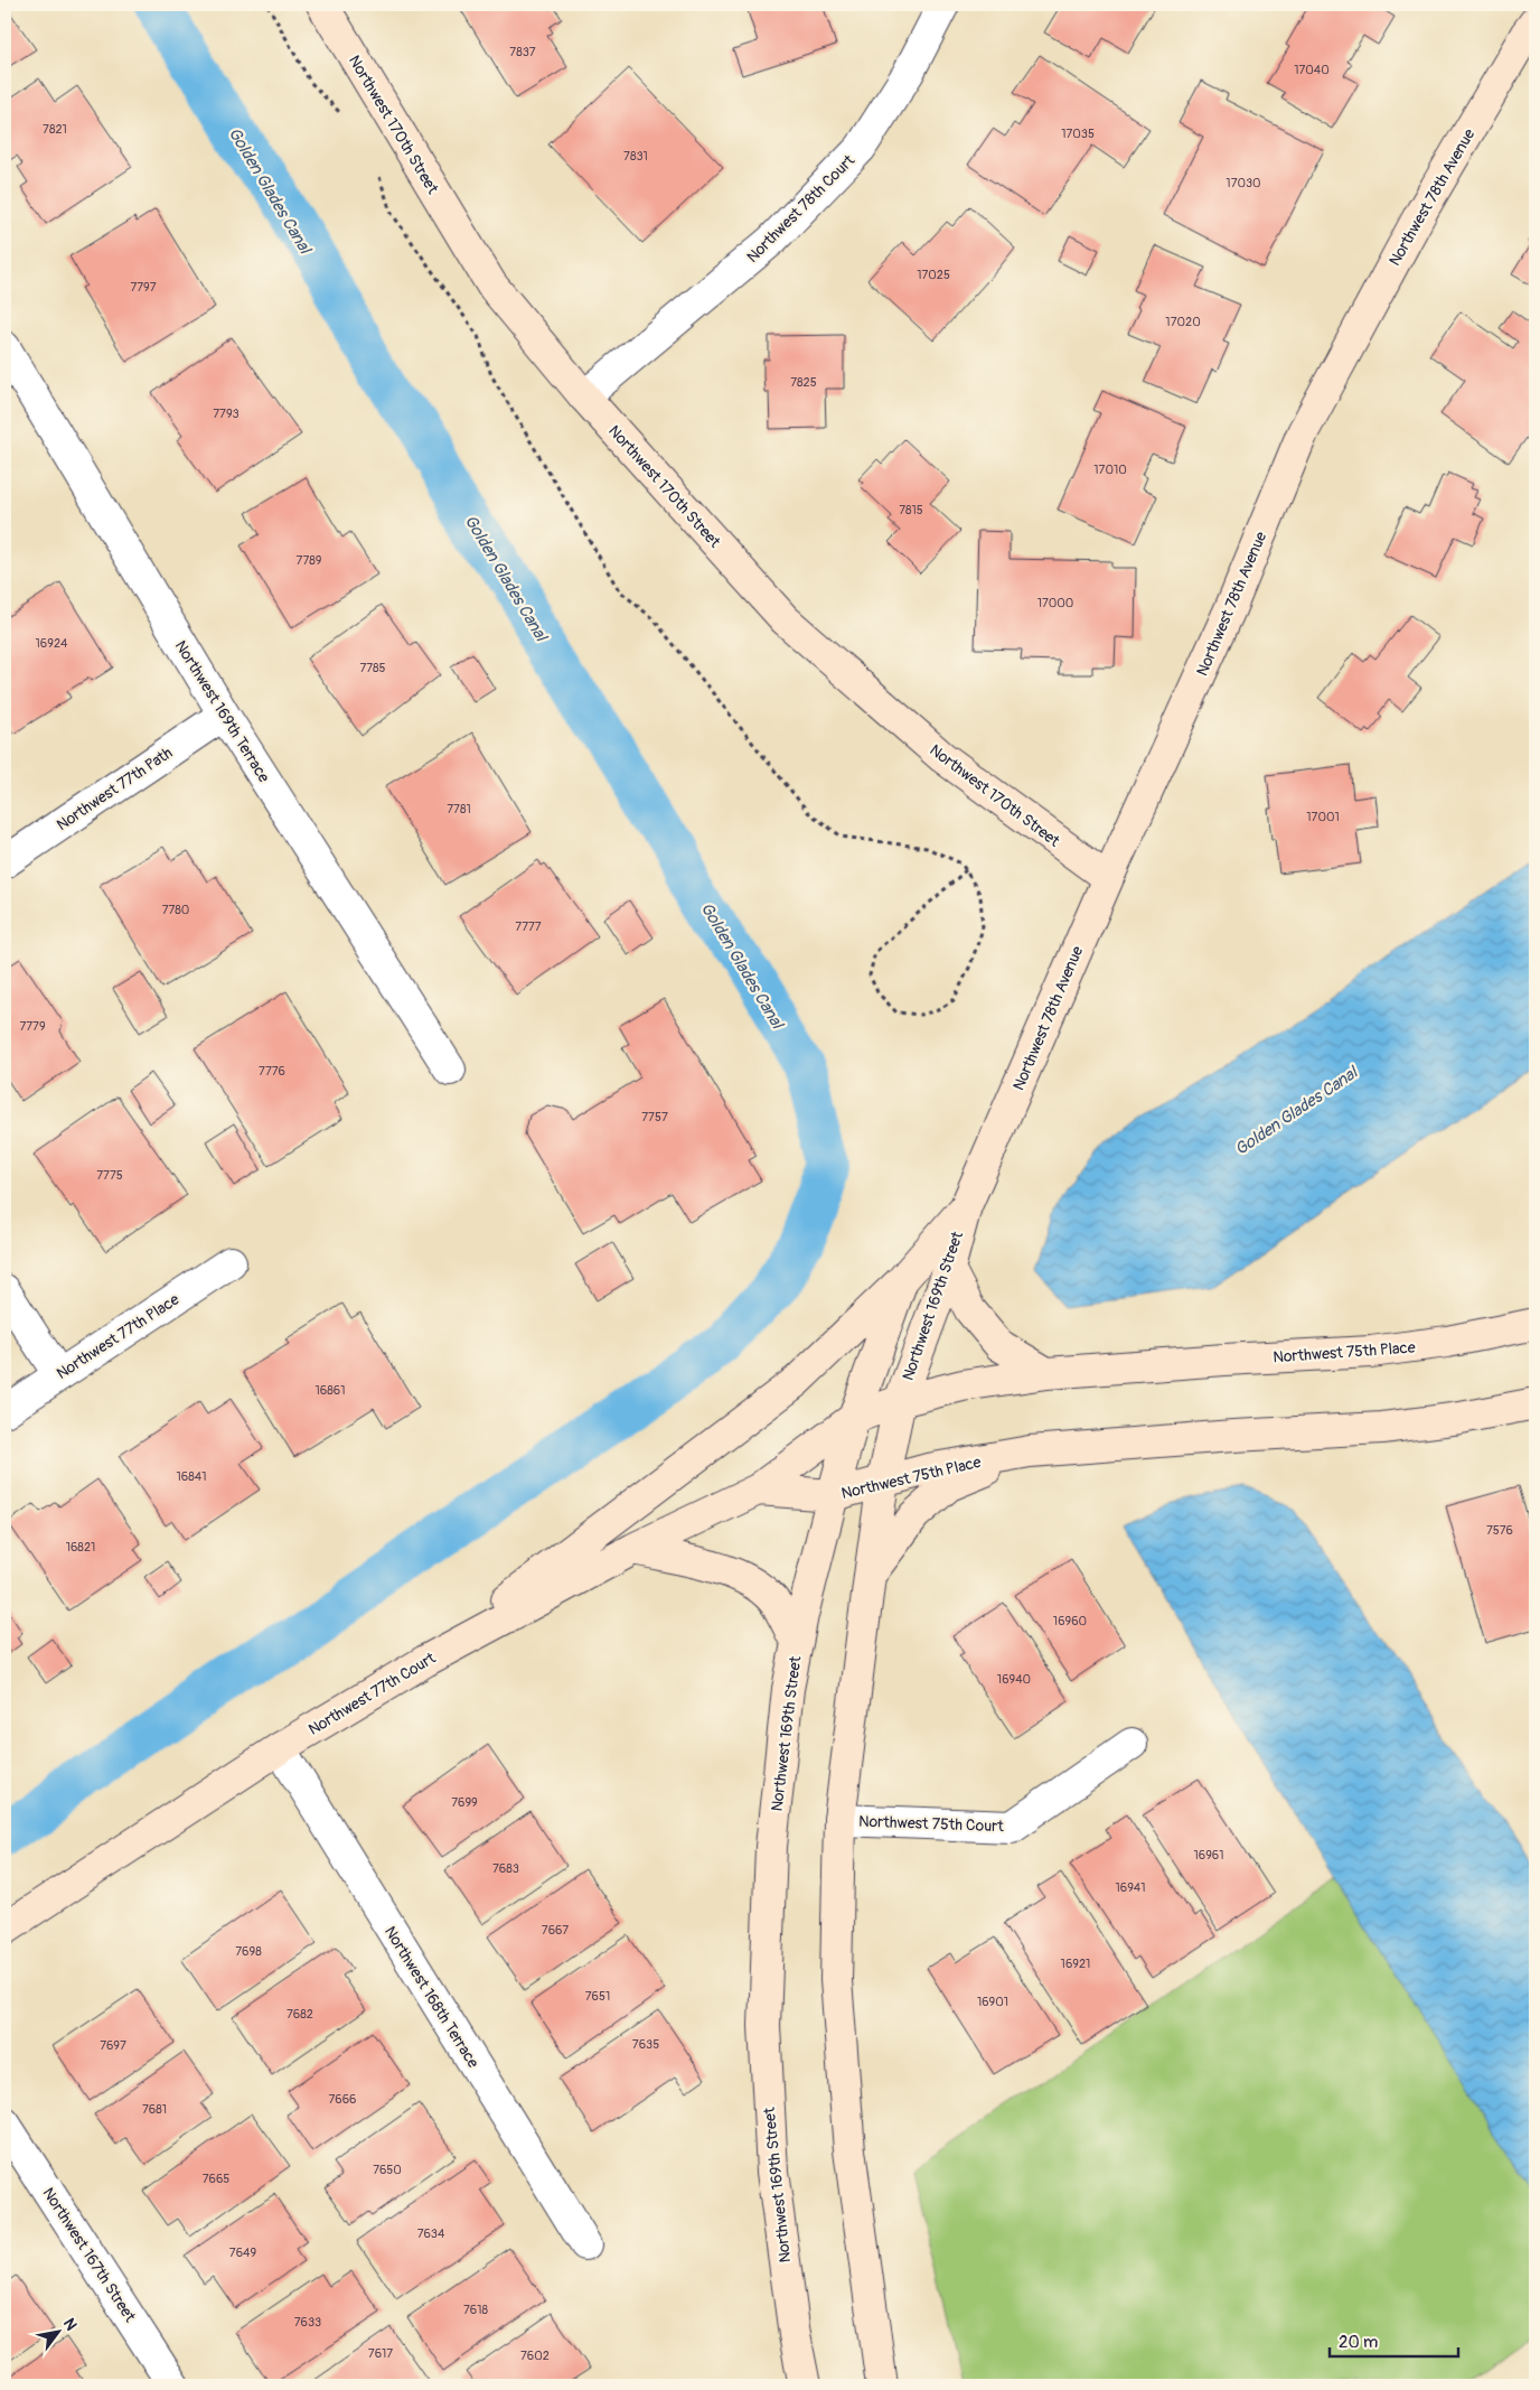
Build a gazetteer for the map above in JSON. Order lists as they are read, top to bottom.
{
  "streets": {
    "street": [
      "Northwest 170th Street",
      "Northwest 78th Avenue",
      "Northwest 78th Court",
      "Northwest 169th Terrace",
      "Northwest 77th Path",
      "Northwest 169th Street",
      "Northwest 77th Place",
      "Northwest 75th Place",
      "Northwest 77th Court",
      "Northwest 75th Court",
      "Northwest 168th Terrace",
      "Northwest 167th Street"
    ]
  },
  "crossings": [
    ["Northwest 170th Street", "Northwest 78th Avenue"],
    ["Northwest 170th Street", "Northwest 78th Court"],
    ["Northwest 78th Avenue", "Northwest 169th Street"],
    ["Northwest 169th Terrace", "Northwest 77th Path"],
    ["Northwest 169th Street", "Northwest 75th Place"],
    ["Northwest 169th Street", "Northwest 75th Court"],
    ["Northwest 75th Place", "Northwest 77th Court"],
    ["Northwest 77th Court", "Northwest 168th Terrace"]
  ],
  "water": ["Golden Glades Canal"],
  "house_numbers": [
    "7837",
    "17040",
    "7821",
    "17035",
    "7831",
    "17030",
    "17025",
    "7797",
    "17020",
    "7825",
    "7793",
    "17010",
    "7815",
    "7789",
    "17000",
    "16924",
    "7785",
    "7781",
    "17001",
    "7780",
    "7777",
    "7779",
    "7776",
    "7757",
    "7775",
    "16861",
    "16841",
    "7576",
    "16821",
    "16960",
    "16940",
    "7699",
    "16961",
    "7683",
    "16941",
    "7667",
    "7698",
    "16921",
    "7651",
    "16901",
    "7682",
    "7635",
    "7697",
    "7666",
    "7681",
    "7650",
    "7665",
    "7634",
    "7649",
    "7618",
    "7633",
    "7617",
    "7602"
  ],
  "scale_bar": "20 m",
  "north": "top right"
}
